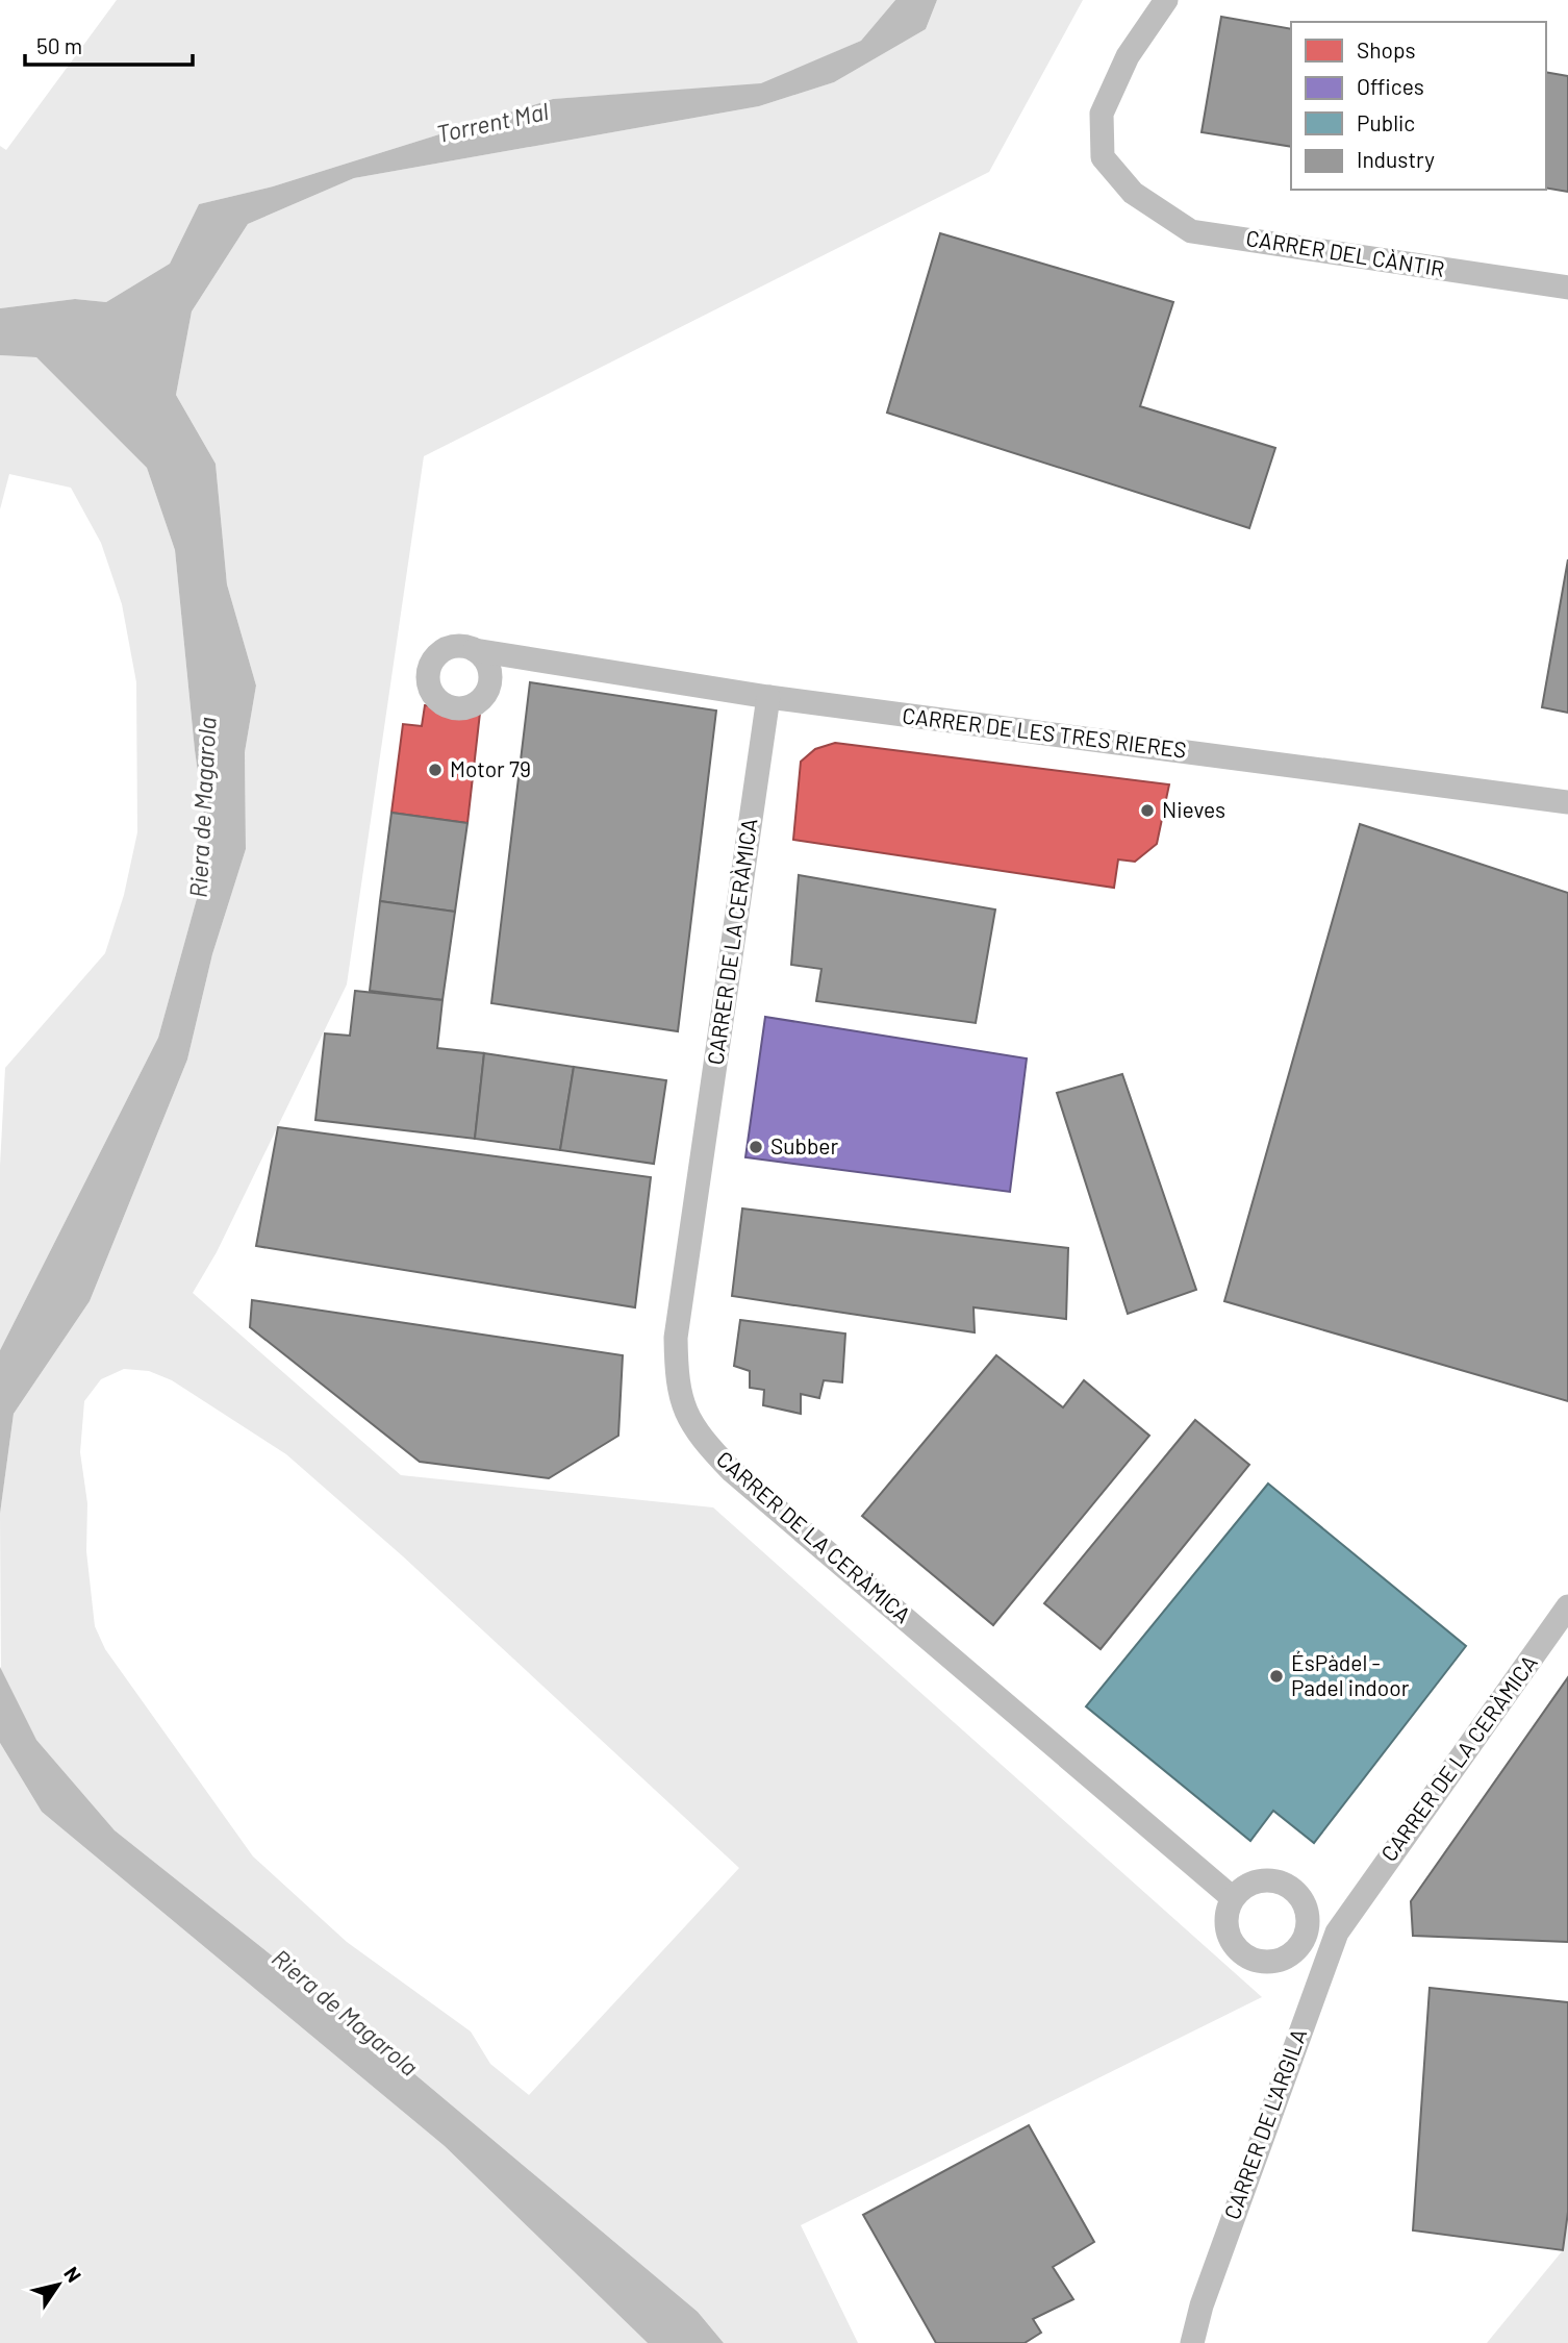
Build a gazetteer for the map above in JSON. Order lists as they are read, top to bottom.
{
  "streets": {
    "street": [
      "CARRER DEL CÀNTIR",
      "CARRER DE LES TRES RIERES",
      "CARRER DE LA CERÀMICA",
      "CARRER DE L'ARGILA"
    ]
  },
  "crossings": [
    ["CARRER DE LES TRES RIERES", "CARRER DE LA CERÀMICA"],
    ["CARRER DE LA CERÀMICA", "CARRER DE L'ARGILA"]
  ],
  "water": ["Torrent Mal", "Riera de Magarola"],
  "places": [
    "Motor 79",
    "Nieves",
    "Subber",
    "ÉsPàdel - Padel indoor"
  ],
  "legend": [
    "Shops",
    "Offices",
    "Public",
    "Industry"
  ],
  "scale_bar": "50 m",
  "north": "top right"
}
